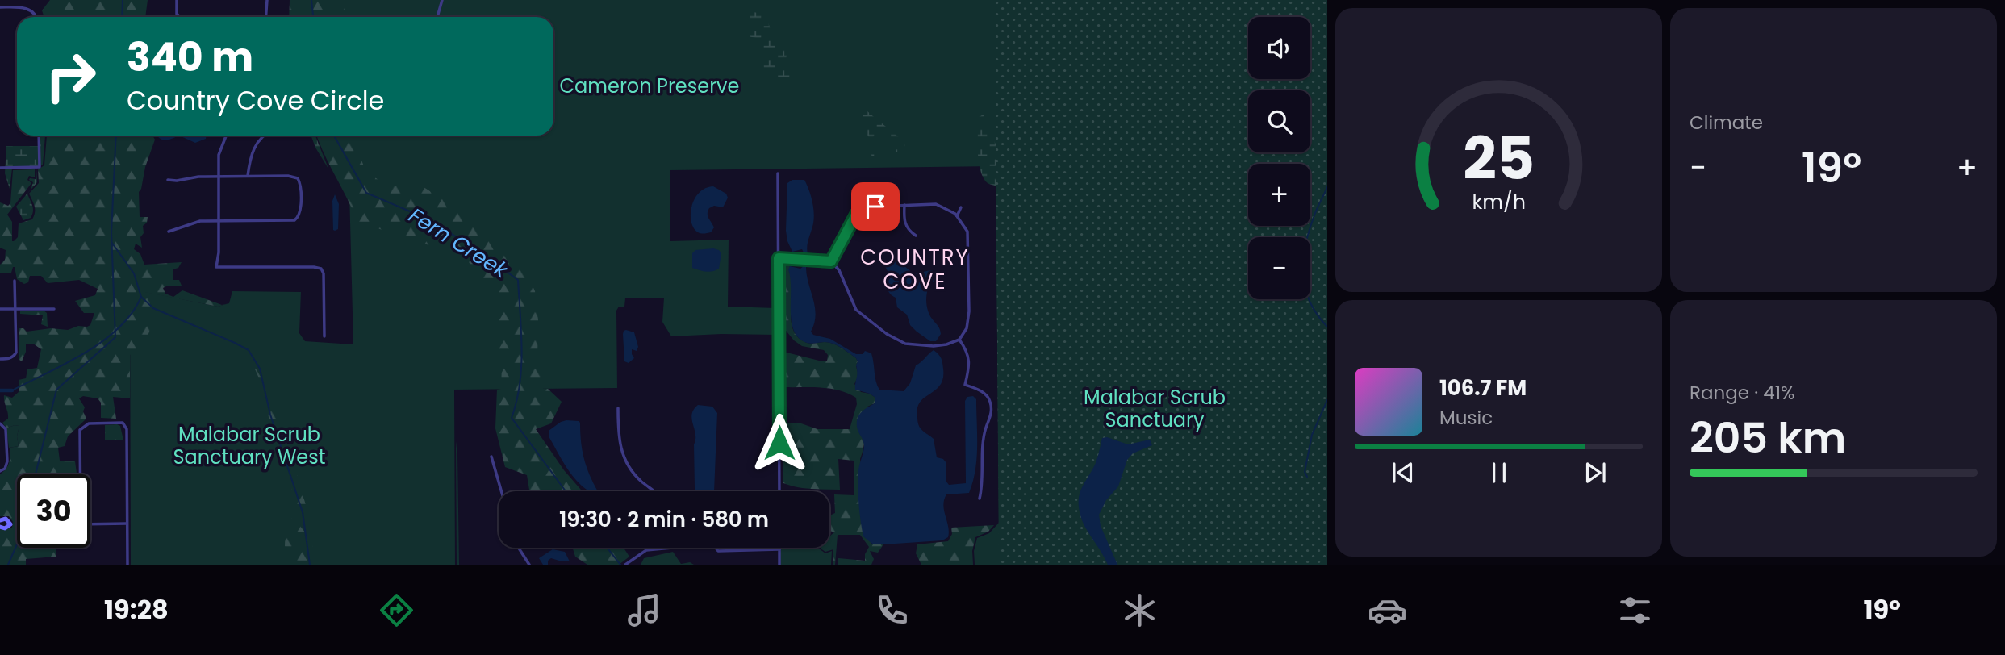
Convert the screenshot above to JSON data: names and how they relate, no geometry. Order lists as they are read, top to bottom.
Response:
{
  "districts": ["COUNTRY COVE"],
  "water": ["Fern Creek"],
  "parks": ["Cameron Preserve", "Malabar Scrub Sanctuary", "Malabar Scrub Sanctuary West"],
  "page": {
    "tile": [
      "Climate",
      ["Range · 41%", "205 km"]
    ],
    "map_buttons": ["+", "−"],
    "turn": ["340 m", "Country Cove Circle"],
    "heat": ["−", "19°", "+"],
    "song": ["106.7 FM", "Music"],
    "limit": "30",
    "trip": "19:30 · 2 min · 580 m",
    "tabs": ["19:28", "19°"],
    "gauge": ["25", "km/h"]
  }
}
